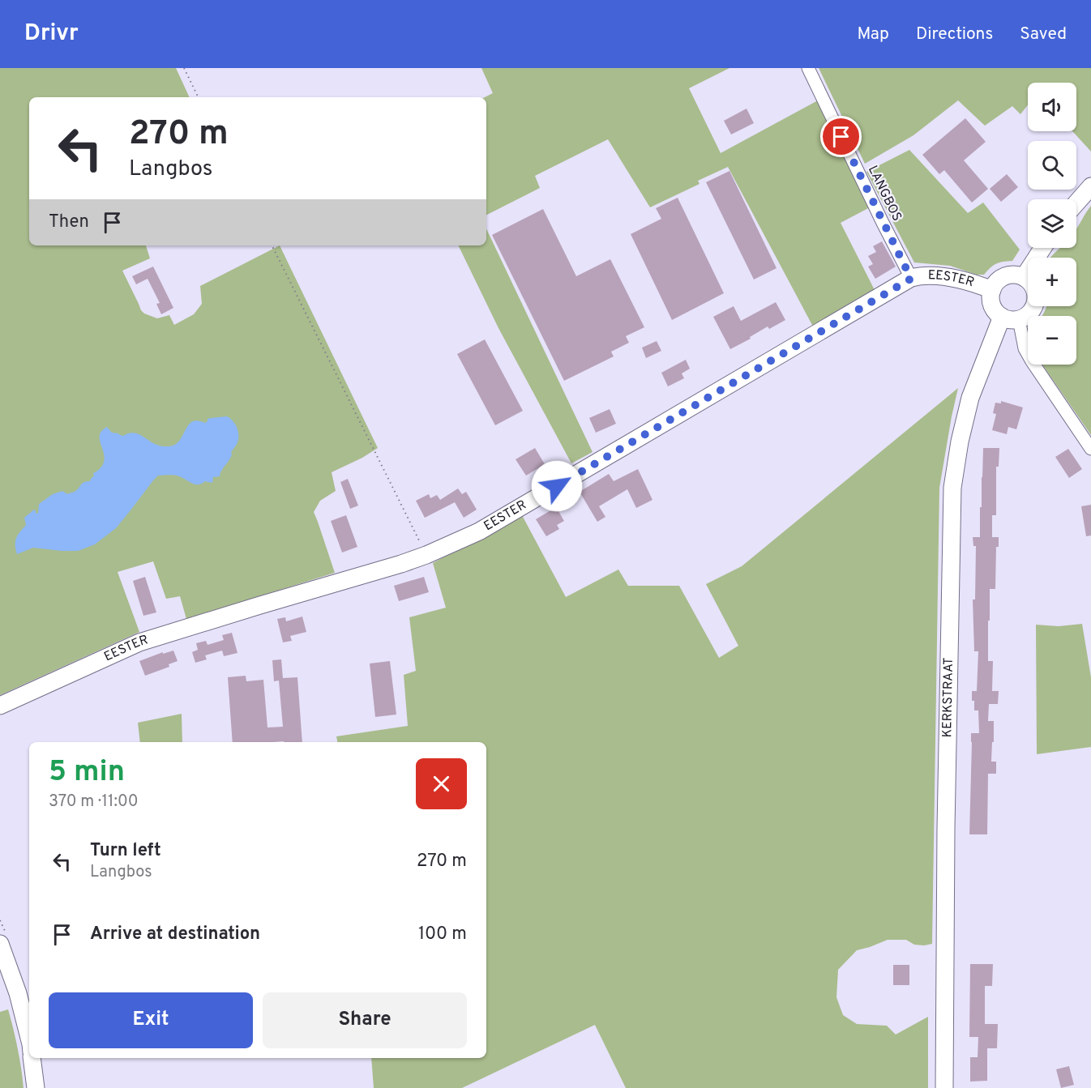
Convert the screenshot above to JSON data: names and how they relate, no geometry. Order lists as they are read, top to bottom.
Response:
{
  "streets": {
    "main road": ["EESTER", "KERKSTRAAT"],
    "street": ["LANGBOS"]
  },
  "crossings": [
    ["LANGBOS", "EESTER"],
    ["EESTER", "KERKSTRAAT"]
  ],
  "page": {
    "header": "Drivr",
    "nav": ["Map", "Directions", "Saved"],
    "map_buttons": ["+", "−"],
    "turn": ["270 m", "Langbos"],
    "then": "Then",
    "heading": ["5 min", "370 m · 11:00"],
    "list": [
      {
        "name": "Turn left",
        "note": "Langbos",
        "value": "270 m"
      },
      {
        "name": "Arrive at destination",
        "value": "100 m"
      }
    ],
    "buttons": ["Exit", "Share"]
  }
}
